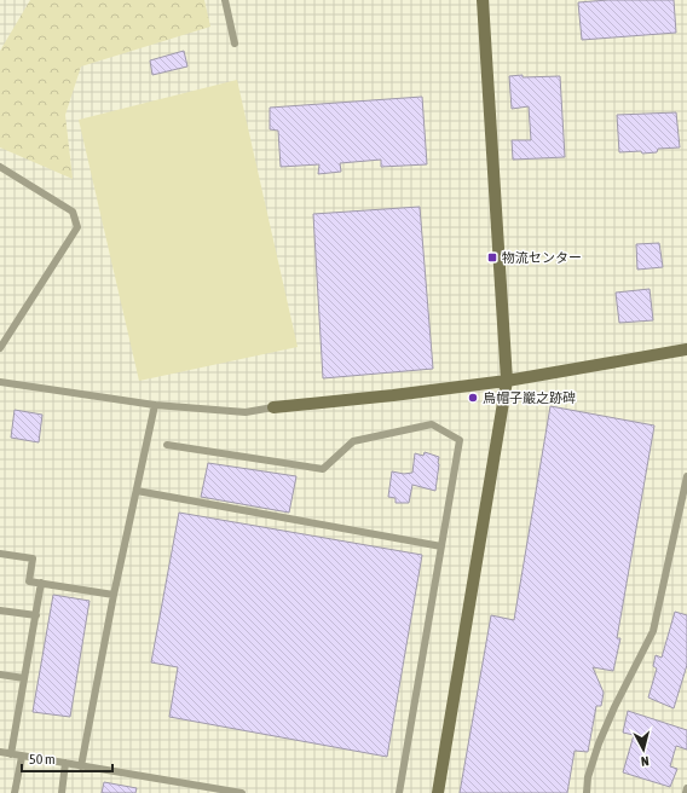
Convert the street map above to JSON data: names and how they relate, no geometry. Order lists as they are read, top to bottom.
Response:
{
  "places": {
    "transit": ["物流センター"],
    "other": ["烏帽子巖之跡碑"]
  },
  "scale_bar": "50 m",
  "north": "bottom"
}
